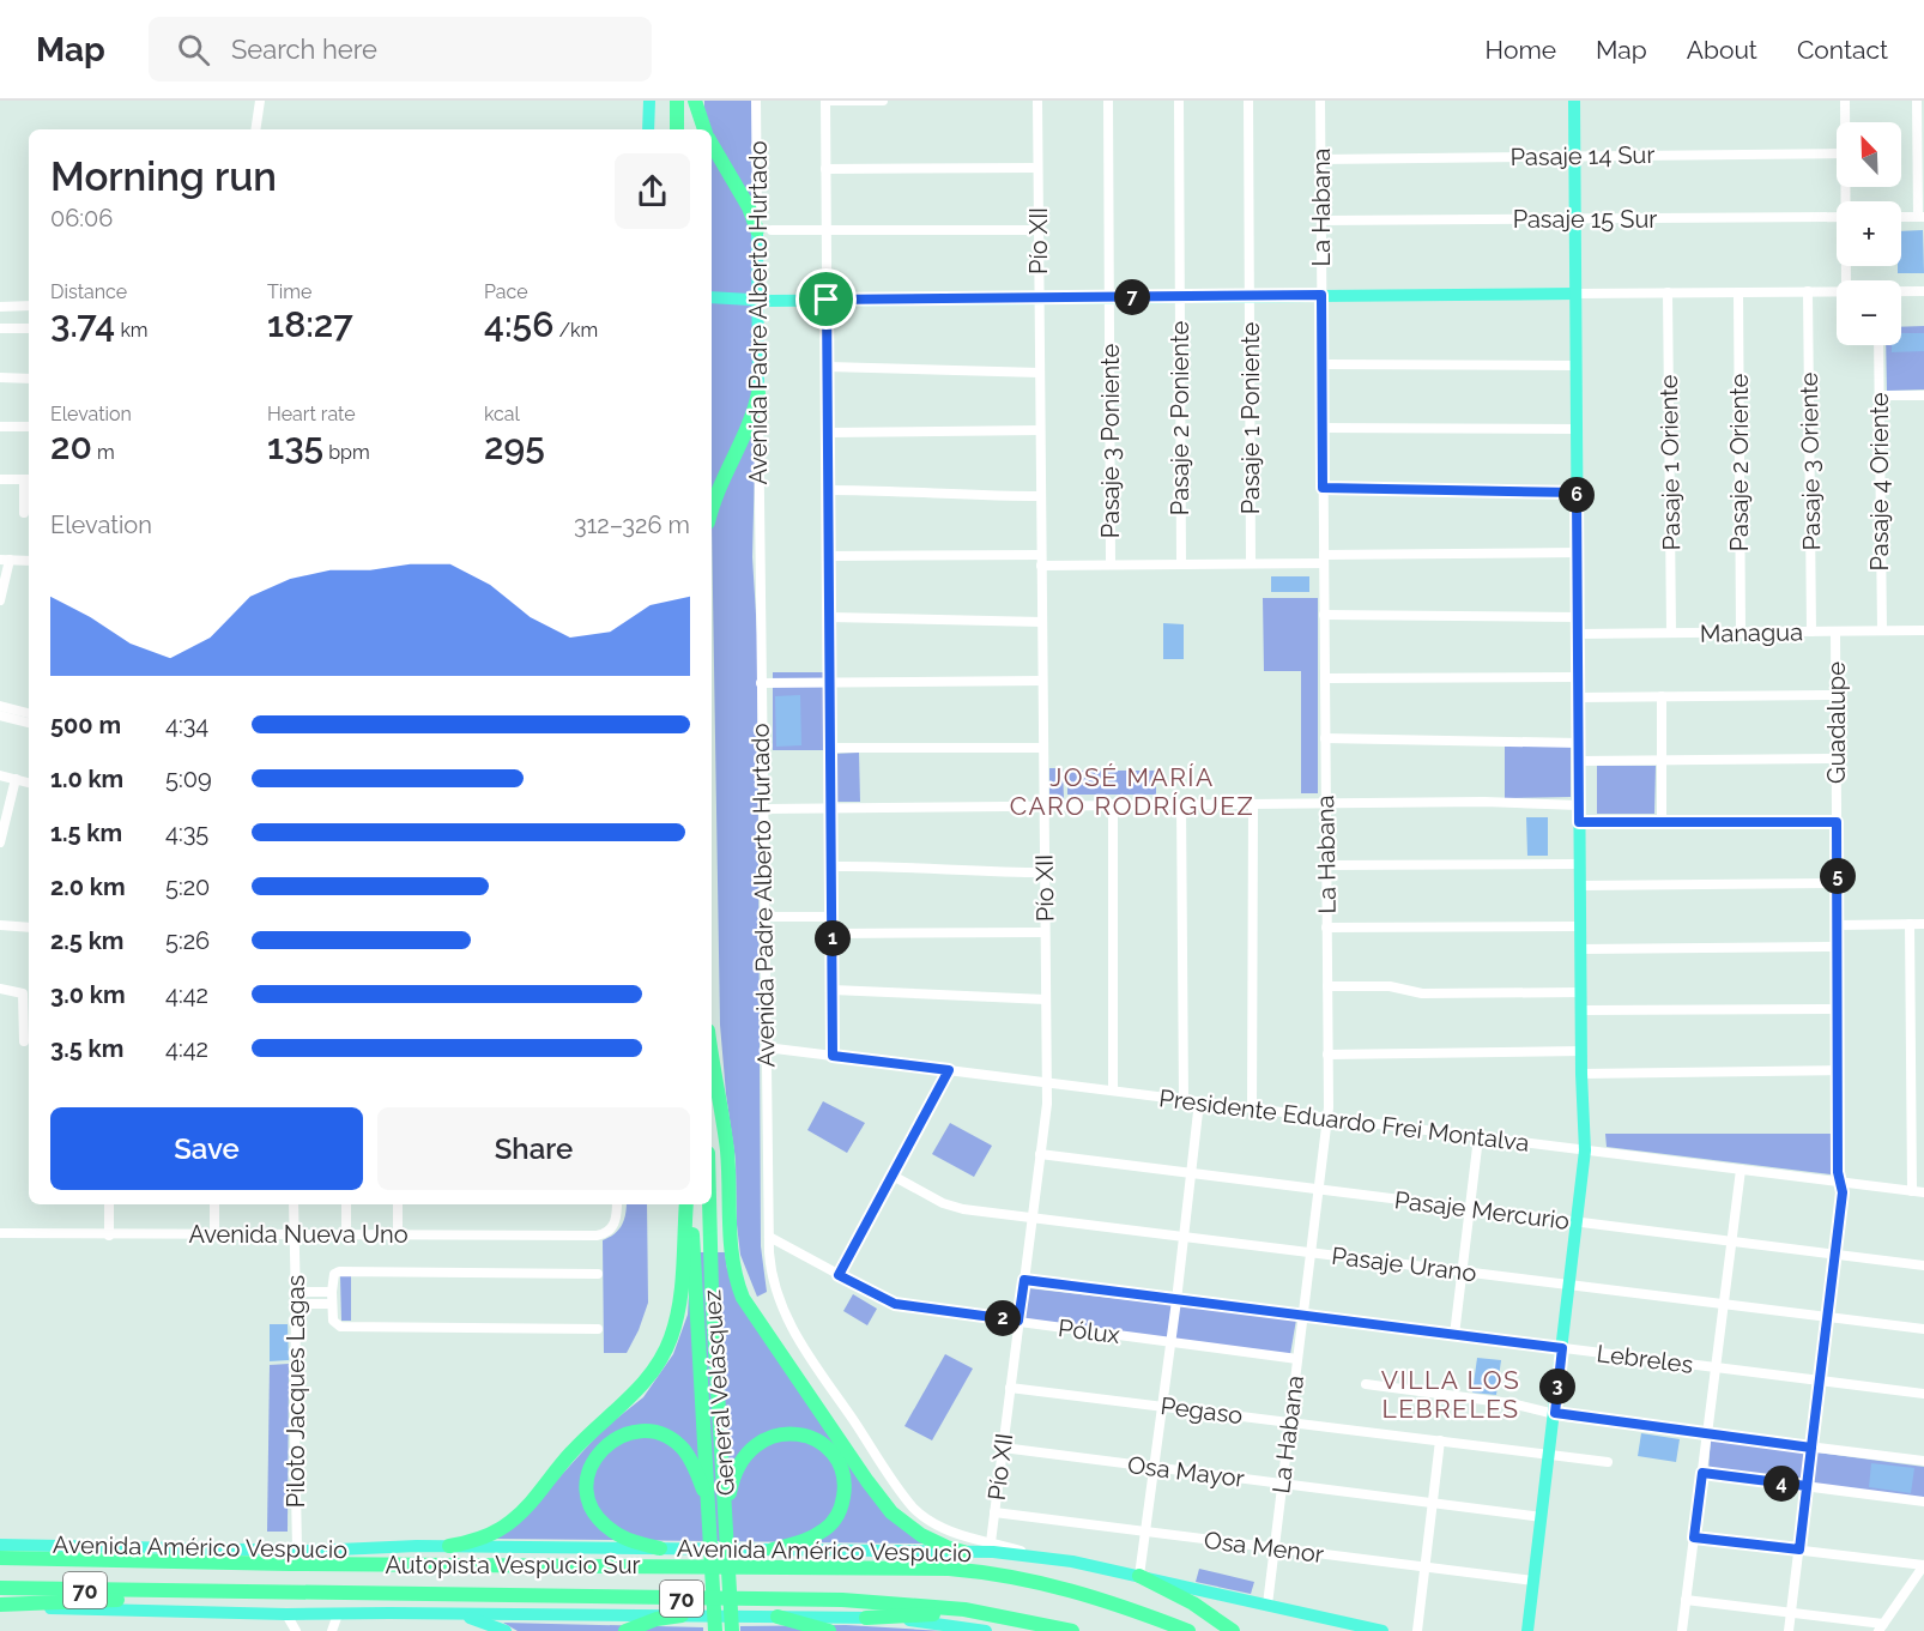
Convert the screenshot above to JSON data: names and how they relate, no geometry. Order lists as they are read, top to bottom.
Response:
{
  "streets": {
    "highway": ["General Velásquez", "Autopista Vespucio Sur", "70"],
    "main road": ["Avenida Padre Alberto Hurtado", "Avenida Américo Vespucio"],
    "street": [
      "Pasaje 14 Sur",
      "La Habana",
      "Pasaje 15 Sur",
      "Pío XII",
      "Pasaje 2 Poniente",
      "Pasaje 1 Poniente",
      "Pasaje 3 Poniente",
      "Pasaje 3 Oriente",
      "Pasaje 1 Oriente",
      "Pasaje 2 Oriente",
      "Pasaje 4 Oriente",
      "Managua",
      "Guadalupe",
      "Presidente Eduardo Frei Montalva",
      "Pasaje Mercurio",
      "Avenida Nueva Uno",
      "Pasaje Urano",
      "Pólux",
      "Lebreles",
      "Piloto Jacques Lagas",
      "Pegaso",
      "Osa Mayor",
      "Osa Menor"
    ]
  },
  "crossings": [
    ["Pasaje 14 Sur", "La Habana"],
    ["La Habana", "Pasaje 15 Sur"],
    ["La Habana", "Presidente Eduardo Frei Montalva"],
    ["La Habana", "Pasaje Mercurio"],
    ["La Habana", "Pasaje Urano"],
    ["La Habana", "Pólux"],
    ["La Habana", "Lebreles"],
    ["La Habana", "Pegaso"],
    ["La Habana", "Osa Mayor"],
    ["La Habana", "Avenida Américo Vespucio"],
    ["La Habana", "Osa Menor"],
    ["Pío XII", "Avenida Padre Alberto Hurtado"],
    ["Pío XII", "Presidente Eduardo Frei Montalva"],
    ["Pío XII", "Pasaje Mercurio"],
    ["Pío XII", "Pasaje Urano"],
    ["Pío XII", "Pólux"],
    ["Pío XII", "Lebreles"],
    ["Pío XII", "Pegaso"],
    ["Pío XII", "Osa Mayor"],
    ["Pío XII", "Osa Menor"],
    ["Avenida Padre Alberto Hurtado", "Presidente Eduardo Frei Montalva"],
    ["Avenida Padre Alberto Hurtado", "Pólux"],
    ["Avenida Padre Alberto Hurtado", "Avenida Américo Vespucio"],
    ["Pasaje 3 Oriente", "Managua"],
    ["Pasaje 1 Oriente", "Managua"],
    ["Pasaje 2 Oriente", "Managua"],
    ["Pasaje 4 Oriente", "Managua"],
    ["Managua", "Guadalupe"],
    ["Guadalupe", "Presidente Eduardo Frei Montalva"],
    ["Guadalupe", "Pasaje Mercurio"],
    ["Guadalupe", "Pasaje Urano"],
    ["Guadalupe", "Lebreles"],
    ["Avenida Nueva Uno", "Piloto Jacques Lagas"],
    ["Piloto Jacques Lagas", "Avenida Américo Vespucio"]
  ],
  "districts": ["JOSÉ MARÍA CARO RODRÍGUEZ", "VILLA LOS LEBRELES"],
  "north": "top left",
  "page": {
    "header": "Map",
    "search": "Search here",
    "nav": [
      "Home",
      "Map",
      "About",
      "Contact"
    ],
    "map_buttons": ["+", "−"],
    "heading": ["Morning run", "06:06"],
    "stats": [
      ["Distance", "3.74 km"],
      ["Time", "18:27"],
      ["Pace", "4:56 /km"],
      ["Elevation", "20 m"],
      ["Heart rate", "135 bpm"],
      ["kcal", "295"]
    ],
    "pins": [
      "7",
      "6",
      "5",
      "1",
      "2",
      "3",
      "4"
    ],
    "chart": ["Elevation", "312–326 m"],
    "list": [
      {
        "name": "500 m",
        "note": "4:34"
      },
      {
        "name": "1.0 km",
        "note": "5:09"
      },
      {
        "name": "1.5 km",
        "note": "4:35"
      },
      {
        "name": "2.0 km",
        "note": "5:20"
      },
      {
        "name": "2.5 km",
        "note": "5:26"
      },
      {
        "name": "3.0 km",
        "note": "4:42"
      },
      {
        "name": "3.5 km",
        "note": "4:42"
      }
    ],
    "buttons": ["Save", "Share"]
  }
}
